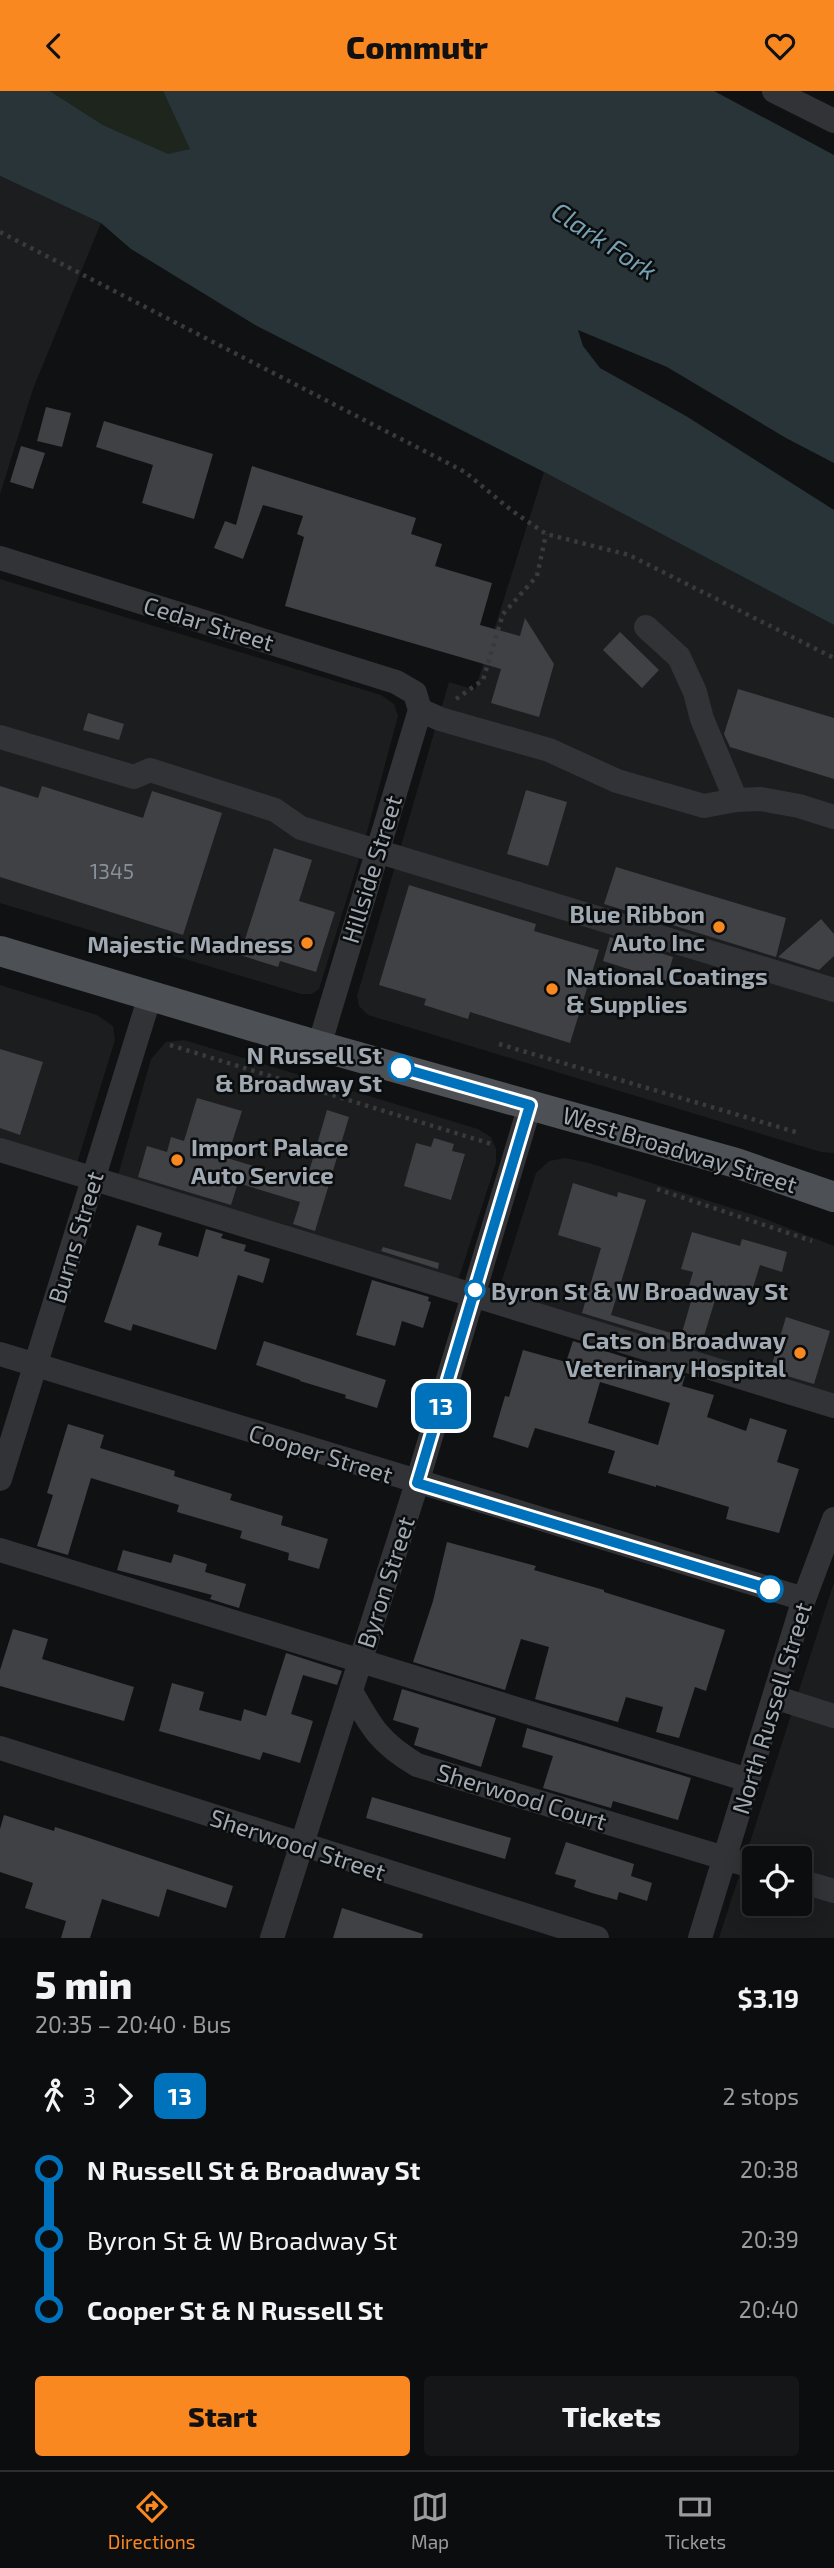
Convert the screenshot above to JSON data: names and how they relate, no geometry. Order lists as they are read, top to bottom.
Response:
{
  "streets": {
    "main road": ["West Broadway Street"],
    "street": [
      "Cedar Street",
      "Hillside Street",
      "Burns Street",
      "Cooper Street",
      "Byron Street",
      "North Russell Street",
      "Sherwood Court",
      "Sherwood Street"
    ]
  },
  "crossings": [
    ["Cedar Street", "Hillside Street"],
    ["Hillside Street", "West Broadway Street"],
    ["West Broadway Street", "Burns Street"],
    ["West Broadway Street", "Byron Street"],
    ["Burns Street", "Cooper Street"],
    ["Cooper Street", "Byron Street"],
    ["Cooper Street", "North Russell Street"],
    ["Byron Street", "Sherwood Court"],
    ["Byron Street", "Sherwood Street"],
    ["North Russell Street", "Sherwood Court"]
  ],
  "water": ["Clark Fork"],
  "places": [
    "Blue Ribbon Auto Inc",
    "Majestic Madness",
    "National Coatings & Supplies",
    "N Russell St & Broadway St",
    "Import Palace Auto Service",
    "Byron St & W Broadway St",
    "Cats on Broadway Veterinary Hospital"
  ],
  "lines": ["bus line 13"],
  "house_numbers": ["1345"],
  "page": {
    "header": "Commutr",
    "on_map": "13",
    "heading": ["5 min", "20:35 – 20:40 · Bus", "$3.19"],
    "legs": ["3", "13", "2 stops"],
    "list": [
      {
        "name": "N Russell St & Broadway St",
        "value": "20:38"
      },
      {
        "name": "Byron St & W Broadway St",
        "value": "20:39"
      },
      {
        "name": "Cooper St & N Russell St",
        "value": "20:40"
      }
    ],
    "buttons": ["Start", "Tickets"],
    "tabs": ["Directions", "Map", "Tickets"]
  }
}
